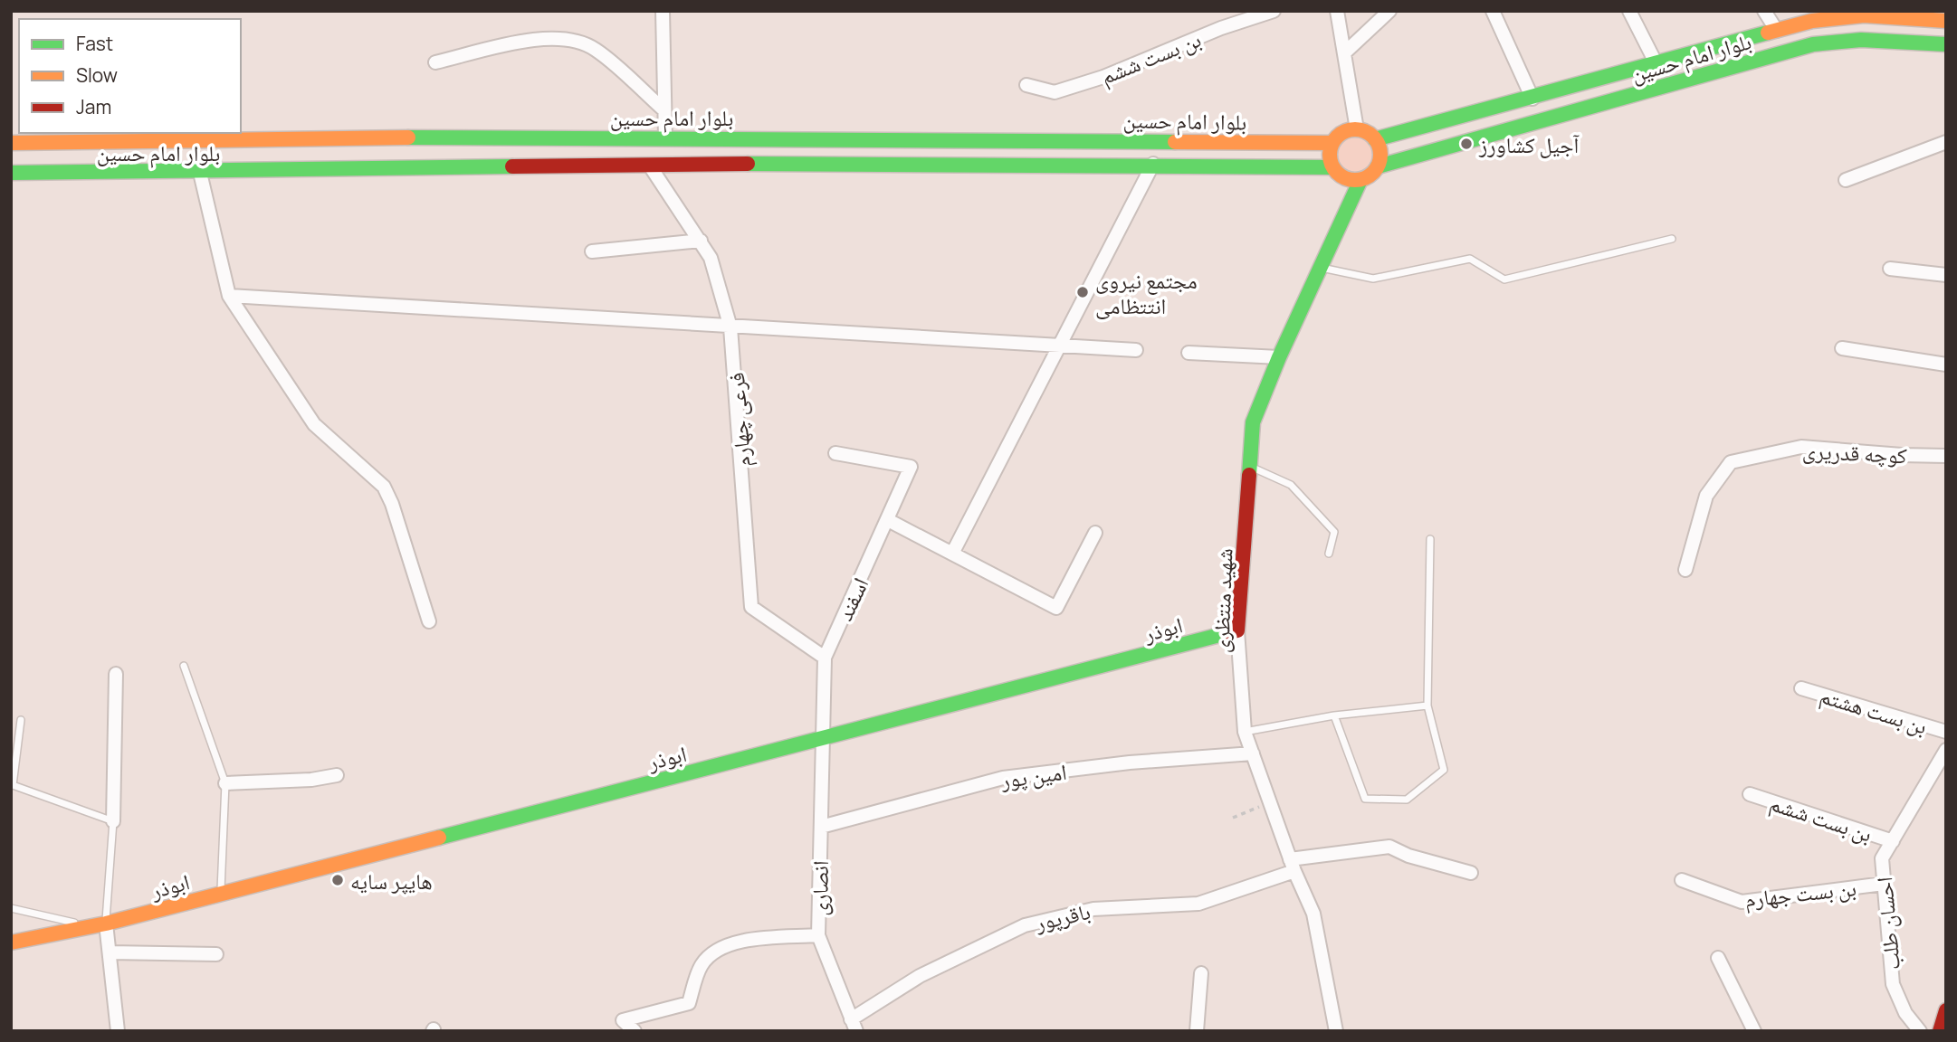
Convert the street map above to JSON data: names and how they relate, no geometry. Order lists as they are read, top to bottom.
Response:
{
  "streets": {
    "street": [
      "بن بست ششم",
      "بلوار امام حسین",
      "فرعی چهارم",
      "کوچه قدریری",
      "اسفند",
      "شهید منتظری",
      "ابوذر",
      "بن بست هشتم",
      "امین پور",
      "انصاری",
      "بن بست جهارم",
      "باقرپور",
      "احسان طلب"
    ]
  },
  "crossings": [
    ["بن بست ششم", "احسان طلب"],
    ["بلوار امام حسین", "فرعی چهارم"],
    ["بلوار امام حسین", "شهید منتظری"],
    ["فرعی چهارم", "اسفند"],
    ["اسفند", "ابوذر"],
    ["اسفند", "انصاری"],
    ["شهید منتظری", "ابوذر"],
    ["شهید منتظری", "امین پور"],
    ["شهید منتظری", "باقرپور"],
    ["ابوذر", "انصاری"],
    ["امین پور", "انصاری"],
    ["انصاری", "باقرپور"],
    ["بن بست جهارم", "احسان طلب"]
  ],
  "places": ["آجیل کشاورز", "مجتمع نیروی انتتظامی", "هایپر‌ سایه"],
  "legend": ["Fast", "Slow", "Jam"]
}
